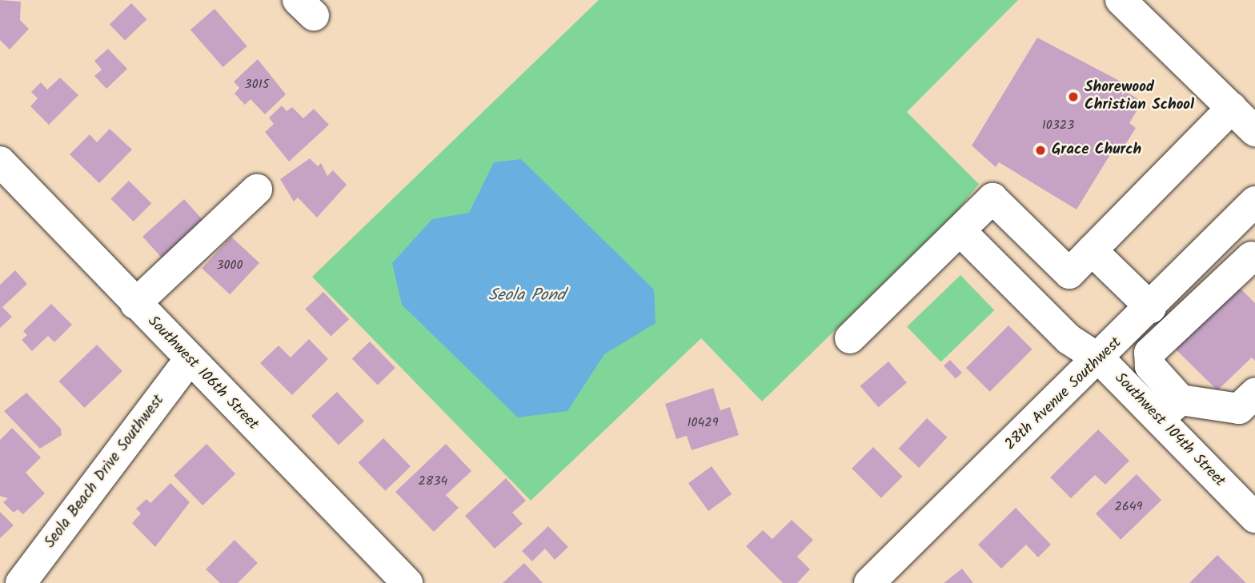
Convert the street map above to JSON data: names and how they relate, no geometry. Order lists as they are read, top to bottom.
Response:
{
  "streets": {
    "street": [
      "Southwest 106th Street",
      "28th Avenue Southwest",
      "Southwest 104th Street",
      "Seola Beach Drive Southwest"
    ]
  },
  "crossings": [
    ["Southwest 106th Street", "Seola Beach Drive Southwest"],
    ["28th Avenue Southwest", "Southwest 104th Street"]
  ],
  "water": ["Seola Pond"],
  "places": ["Shorewood Christian School", "Grace Church"],
  "house_numbers": [
    "3015",
    "10323",
    "3000",
    "10429",
    "2834",
    "2649"
  ]
}
